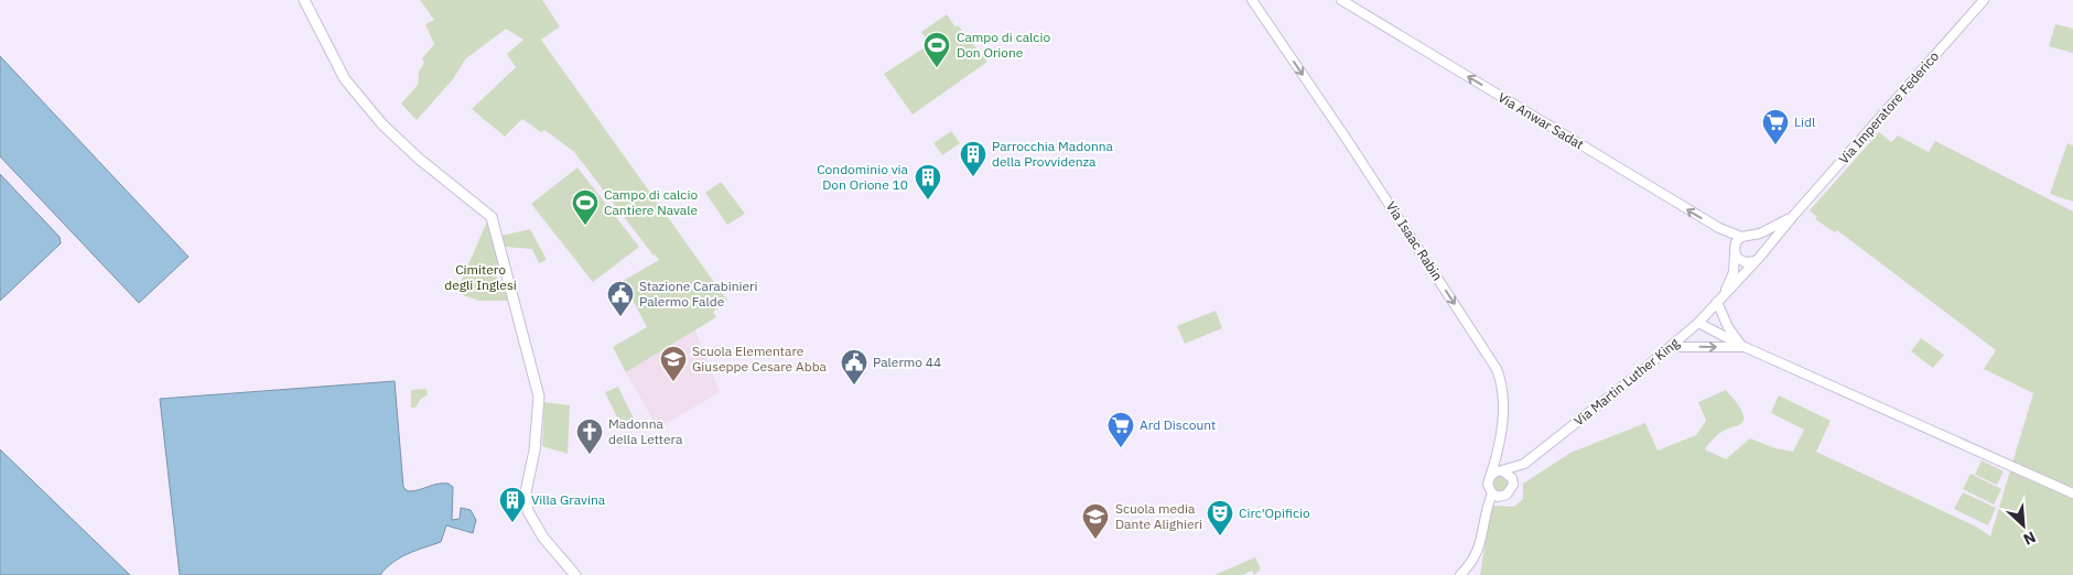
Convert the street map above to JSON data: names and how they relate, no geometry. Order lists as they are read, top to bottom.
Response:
{
  "streets": {
    "street": [
      "Via Imperatore Federico",
      "Via Anwar Sadat",
      "Via Isaac Rabin",
      "Via Martin Luther King"
    ]
  },
  "crossings": [
    ["Via Imperatore Federico", "Via Anwar Sadat"],
    ["Via Imperatore Federico", "Via Martin Luther King"],
    ["Via Anwar Sadat", "Via Martin Luther King"],
    ["Via Isaac Rabin", "Via Martin Luther King"]
  ],
  "one_way": ["Via Anwar Sadat", "Via Isaac Rabin"],
  "parks": ["Cimitero degli Inglesi"],
  "places": {
    "sports": ["Campo di calcio Don Orione", "Campo di calcio Cantiere Navale"],
    "supermarket": ["Lidl", "Ard Discount"],
    "building": ["Parrocchia Madonna della Provvidenza", "Condominio via Don Orione 10", "Villa Gravina"],
    "public building": ["Stazione Carabinieri Palermo Falde", "Palermo 44"],
    "school or university": ["Scuola Elementare Giuseppe Cesare Abba", "Scuola media Dante Alighieri"],
    "church": ["Madonna della Lettera"],
    "theatre": ["Circ'Opificio"]
  },
  "north": "bottom right"
}
